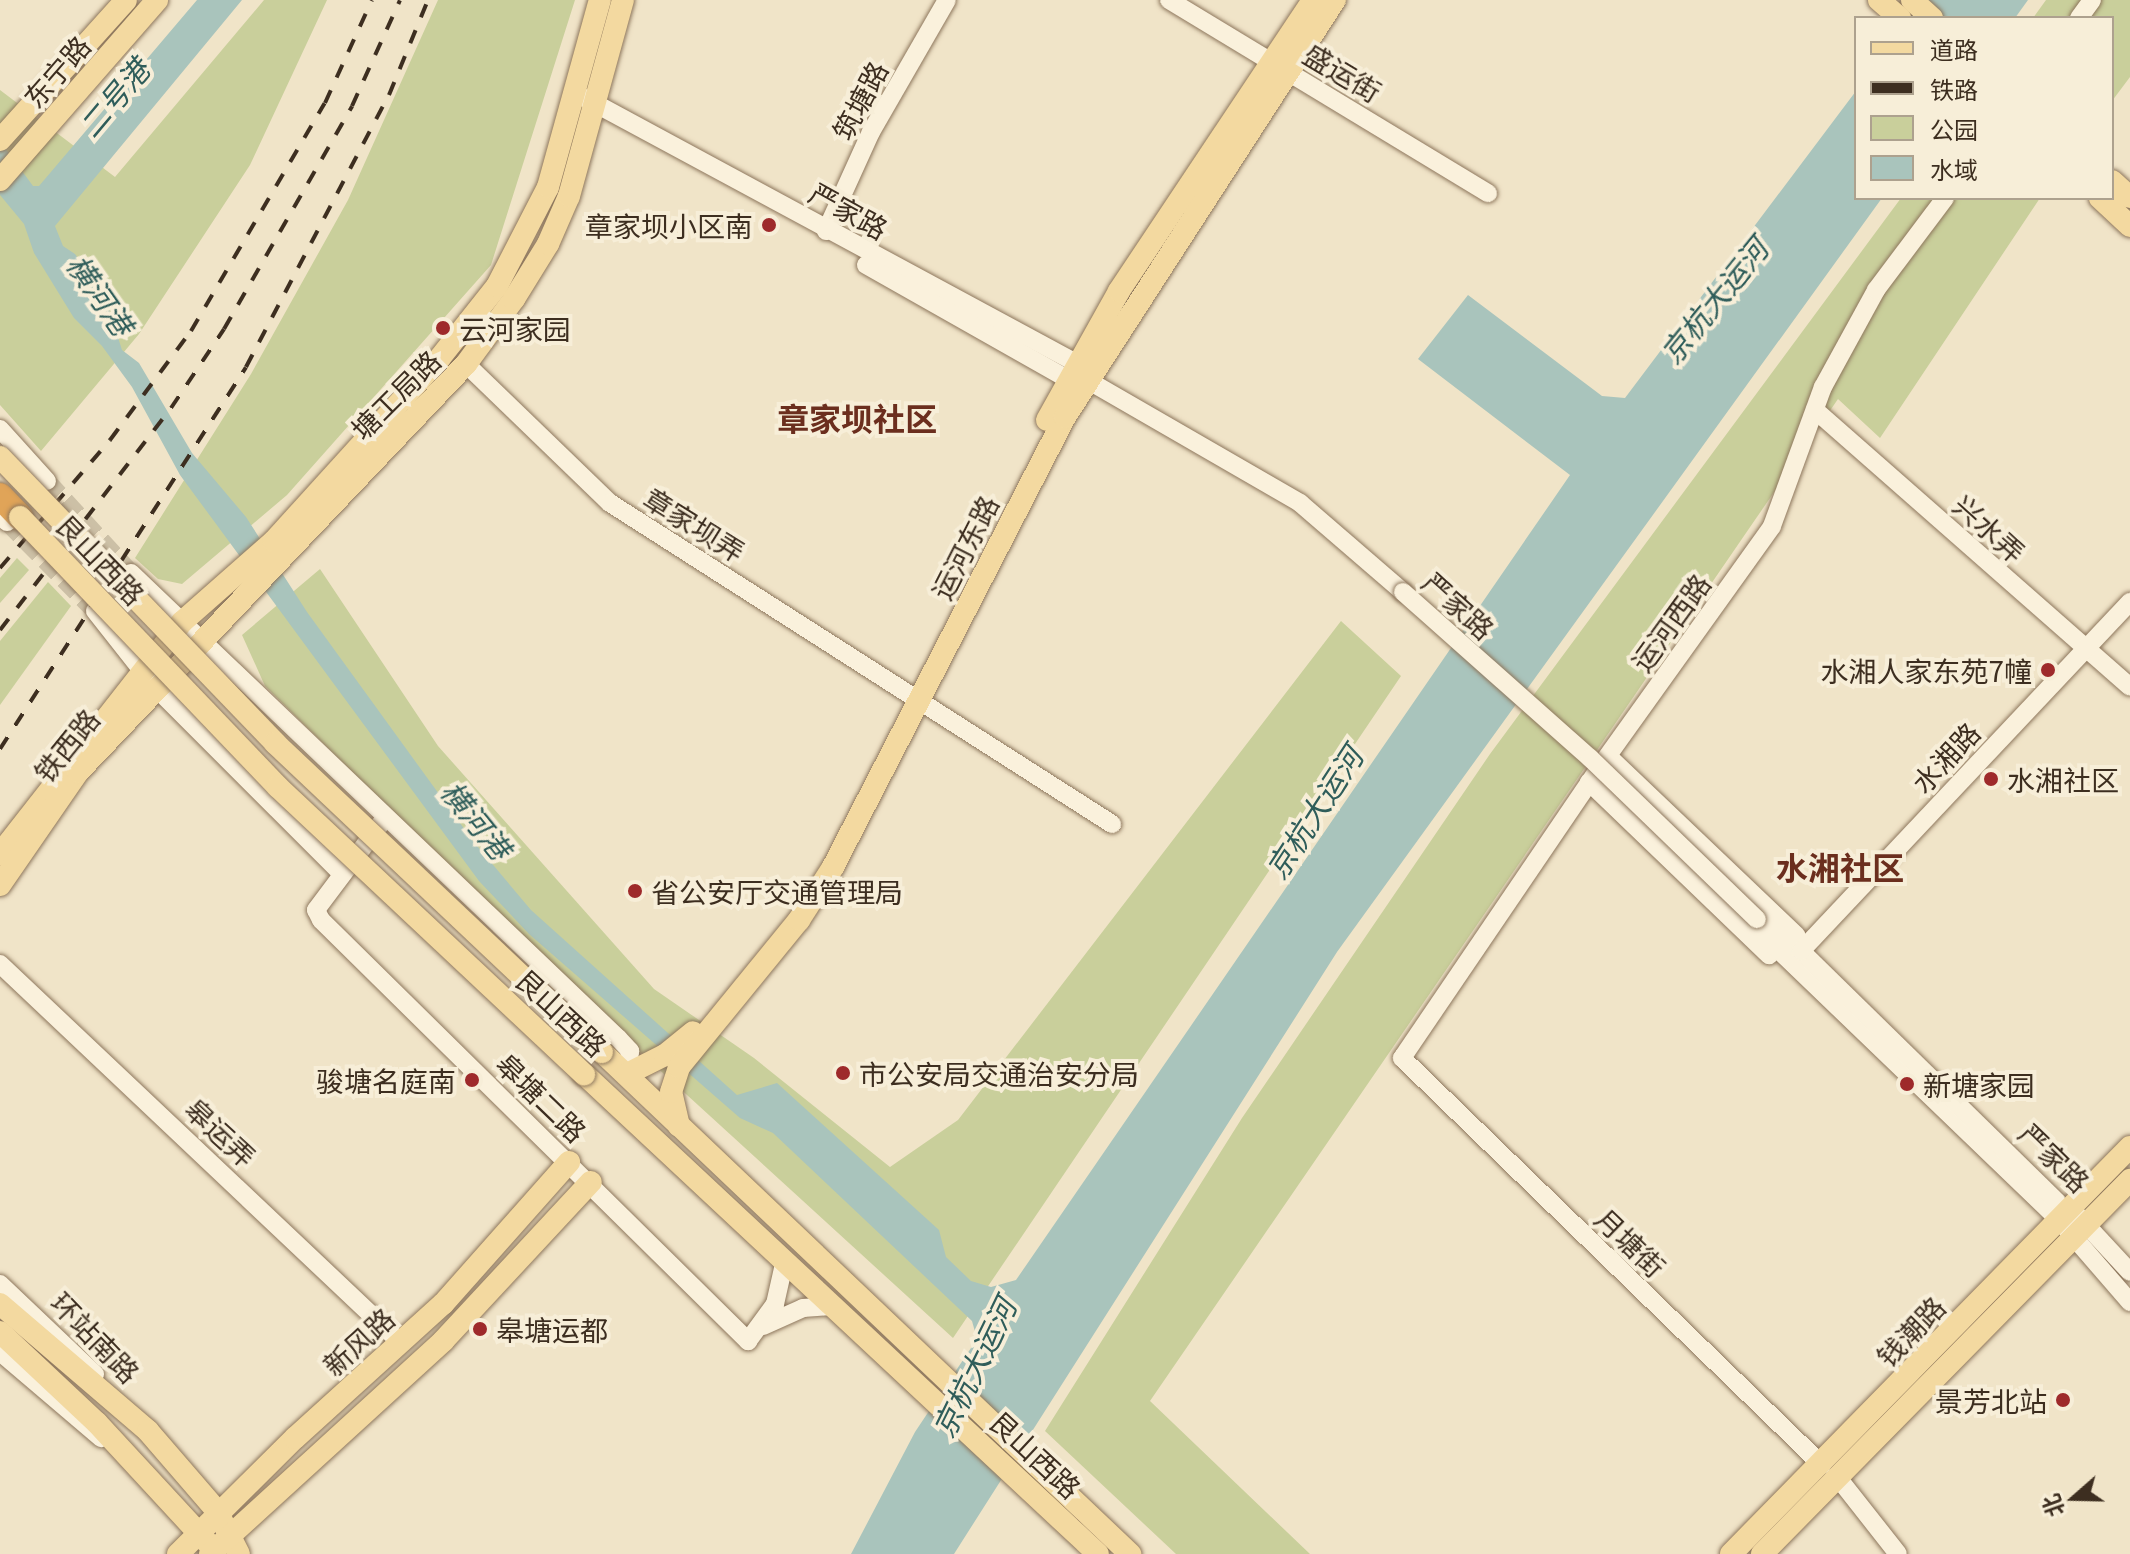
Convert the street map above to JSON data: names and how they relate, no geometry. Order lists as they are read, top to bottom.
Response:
{
  "streets": {
    "main road": [
      "东宁路",
      "塘工局路",
      "运河东路",
      "艮山西路",
      "铁西路",
      "钱潮路",
      "环站南路",
      "新风路"
    ],
    "street": [
      "盛运街",
      "筑塘路",
      "严家路",
      "章家坝弄",
      "兴水弄",
      "运河西路",
      "水湘路",
      "皋塘二路",
      "皋运弄",
      "月塘街"
    ]
  },
  "crossings": [
    ["盛运街", "运河东路"],
    ["筑塘路", "严家路"],
    ["严家路", "塘工局路"],
    ["严家路", "运河东路"],
    ["严家路", "运河西路"],
    ["严家路", "水湘路"],
    ["严家路", "钱潮路"],
    ["塘工局路", "章家坝弄"],
    ["塘工局路", "艮山西路"],
    ["塘工局路", "铁西路"],
    ["章家坝弄", "运河东路"],
    ["兴水弄", "运河西路"],
    ["兴水弄", "水湘路"],
    ["运河东路", "艮山西路"],
    ["艮山西路", "铁西路"],
    ["艮山西路", "皋塘二路"],
    ["运河西路", "月塘街"],
    ["皋塘二路", "新风路"],
    ["皋运弄", "新风路"],
    ["月塘街", "钱潮路"],
    ["环站南路", "新风路"]
  ],
  "districts": ["章家坝社区", "水湘社区"],
  "water": ["二号港", "横河港", "京杭大运河"],
  "places": [
    "章家坝小区南",
    "云河家园",
    "水湘人家东苑7幢",
    "水湘社区",
    "省公安厅交通管理局",
    "市公安局交通治安分局",
    "骏塘名庭南",
    "新塘家园",
    "皋塘运都",
    "景芳北站"
  ],
  "legend": [
    "道路",
    "铁路",
    "公园",
    "水域"
  ],
  "north": "left"
}
